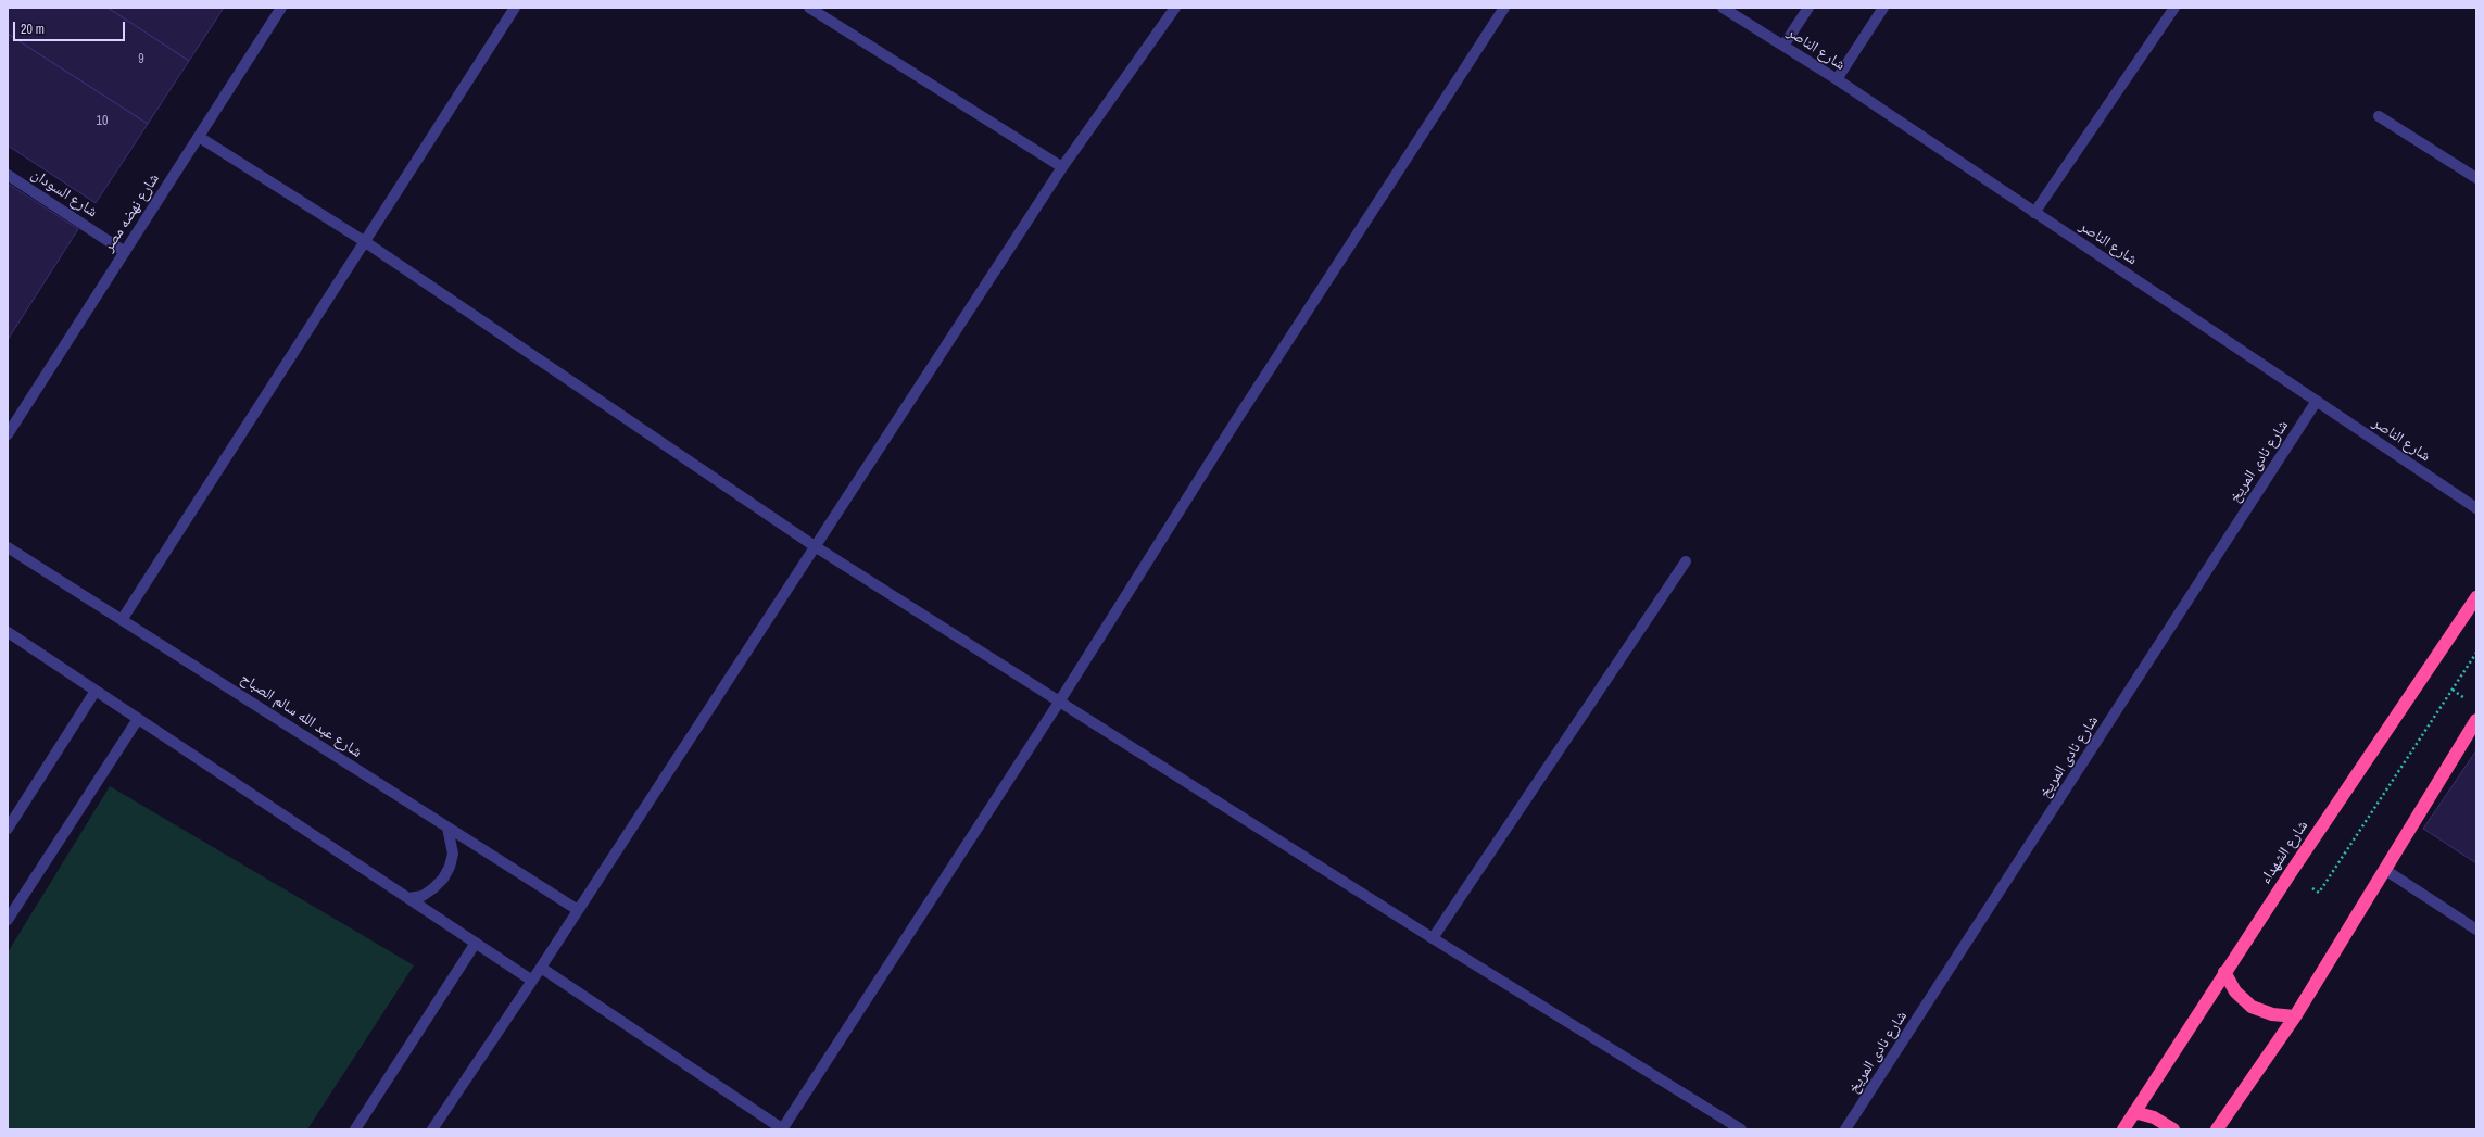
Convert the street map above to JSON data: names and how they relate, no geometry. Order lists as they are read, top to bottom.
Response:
{
  "streets": {
    "highway": ["شارع الشهداء"],
    "street": [
      "شارع الناصر",
      "شارع السودان",
      "شارع نهضه مصر",
      "شارع نادى المريخ",
      "شارع عبد الله سالم الصباح"
    ]
  },
  "crossings": [
    ["شارع الناصر", "شارع نادى المريخ"],
    ["شارع السودان", "شارع نهضه مصر"]
  ],
  "house_numbers": ["9", "10"],
  "scale_bar": "20 m"
}
